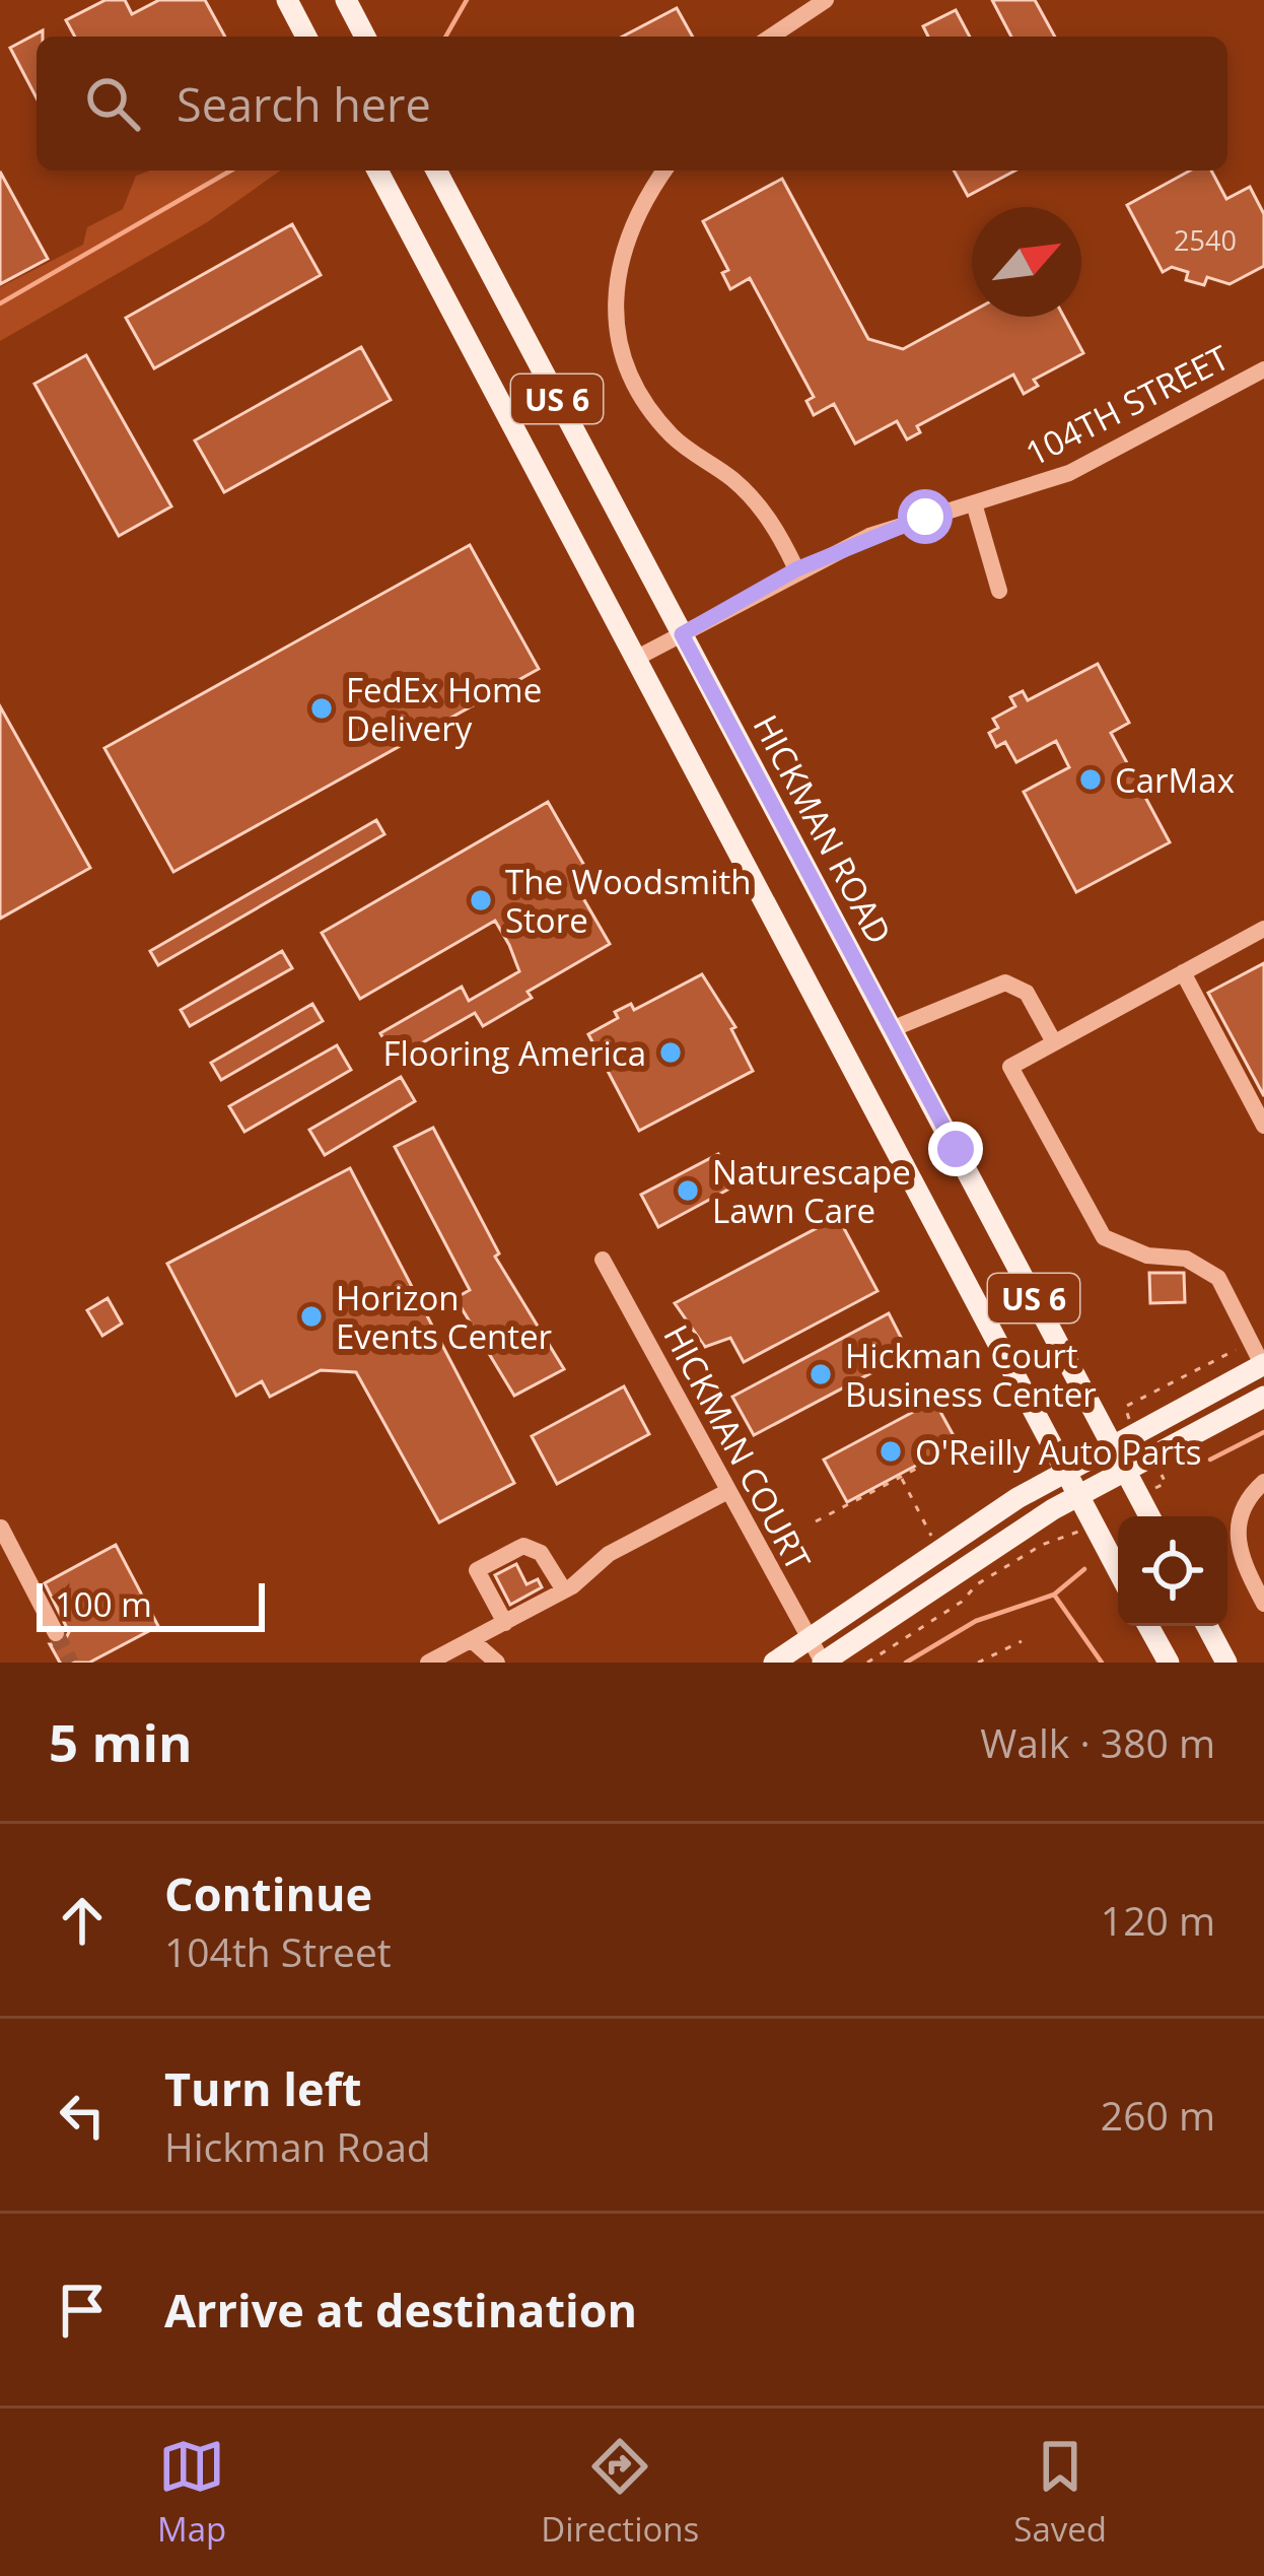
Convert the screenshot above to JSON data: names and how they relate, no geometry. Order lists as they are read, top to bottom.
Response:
{
  "streets": {
    "main road": ["US 6", "HICKMAN ROAD"],
    "street": ["104TH STREET", "HICKMAN COURT"]
  },
  "crossings": [
    ["US 6", "104TH STREET"],
    ["104TH STREET", "HICKMAN ROAD"]
  ],
  "places": [
    "FedEx Home Delivery",
    "CarMax",
    "The Woodsmith Store",
    "Flooring America",
    "Naturescape Lawn Care",
    "Horizon Events Center",
    "Hickman Court Business Center",
    "O'Reilly Auto Parts"
  ],
  "house_numbers": ["2540"],
  "scale_bar": "100 m",
  "north": "top right",
  "page": {
    "search": "Search here",
    "scale": "100 m",
    "heading": ["5 min", "Walk · 380 m"],
    "list": [
      ["Continue", "104th Street", "120 m"],
      ["Turn left", "Hickman Road", "260 m"],
      "Arrive at destination"
    ],
    "nav": ["Map", "Directions", "Saved"]
  }
}
